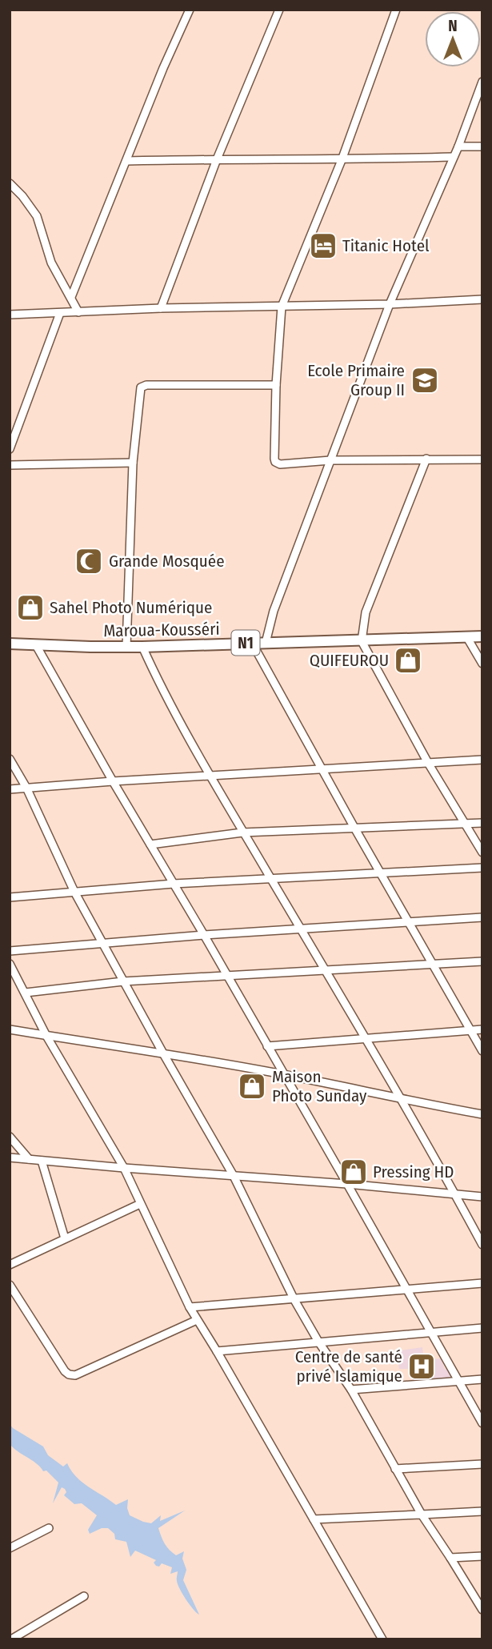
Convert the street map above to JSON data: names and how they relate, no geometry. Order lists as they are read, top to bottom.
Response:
{
  "streets": {
    "highway": ["Maroua-Kousséri", "N1"]
  },
  "places": {
    "hotel": ["Titanic Hotel"],
    "school or university": ["Ecole Primaire Group II"],
    "mosque": ["Grande Mosquée"],
    "shop": [
      "Sahel Photo Numérique",
      "QUIFEUROU",
      "Maison Photo Sunday",
      "Pressing HD"
    ],
    "hospital": ["Centre de santé privé Islamique"]
  },
  "north": "top"
}
